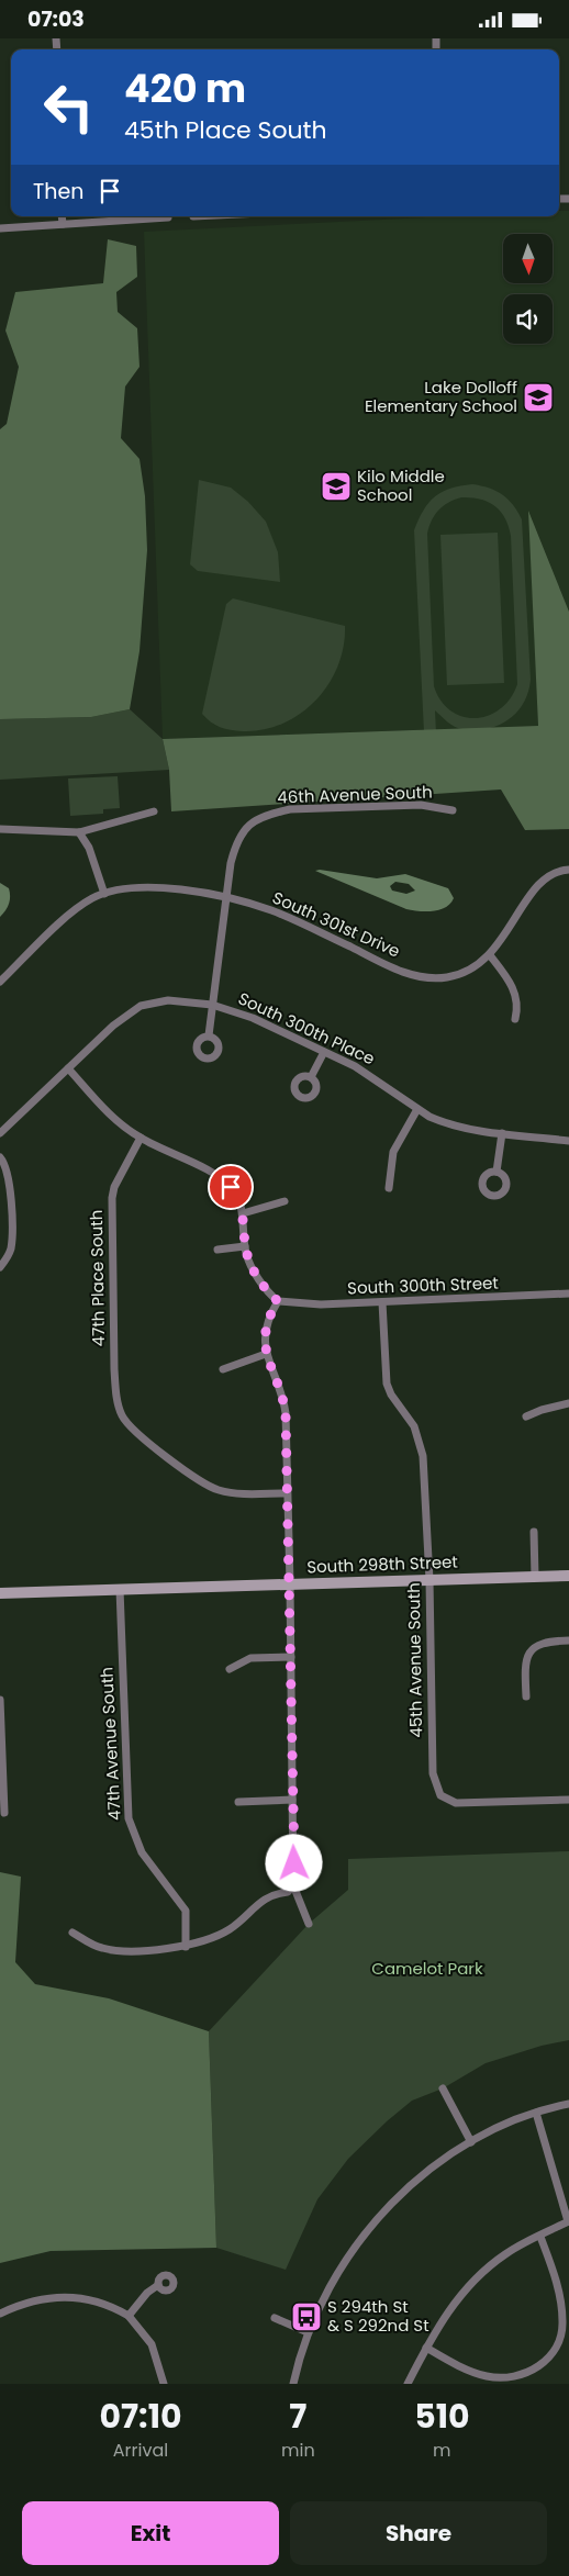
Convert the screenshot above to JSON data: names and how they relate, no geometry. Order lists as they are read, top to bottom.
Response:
{
  "streets": {
    "street": [
      "46th Avenue South",
      "South 301st Drive",
      "South 300th Place",
      "47th Place South",
      "South 300th Street",
      "South 298th Street",
      "45th Avenue South",
      "47th Avenue South"
    ]
  },
  "crossings": [
    ["46th Avenue South", "South 301st Drive"],
    ["46th Avenue South", "South 300th Place"],
    ["South 300th Street", "45th Avenue South"],
    ["South 298th Street", "45th Avenue South"],
    ["South 298th Street", "47th Avenue South"]
  ],
  "parks": ["Camelot Park"],
  "places": {
    "school or university": ["Lake Dolloff Elementary School", "Kilo Middle School"],
    "bus stop": ["S 294th St & S 292nd St"]
  },
  "north": "bottom",
  "page": {
    "status": "07:03",
    "turn": ["420 m", "45th Place South"],
    "then": "Then",
    "eta": [
      "07:10",
      "Arrival",
      "7",
      "min",
      "510",
      "m"
    ],
    "buttons": ["Exit", "Share"]
  }
}
